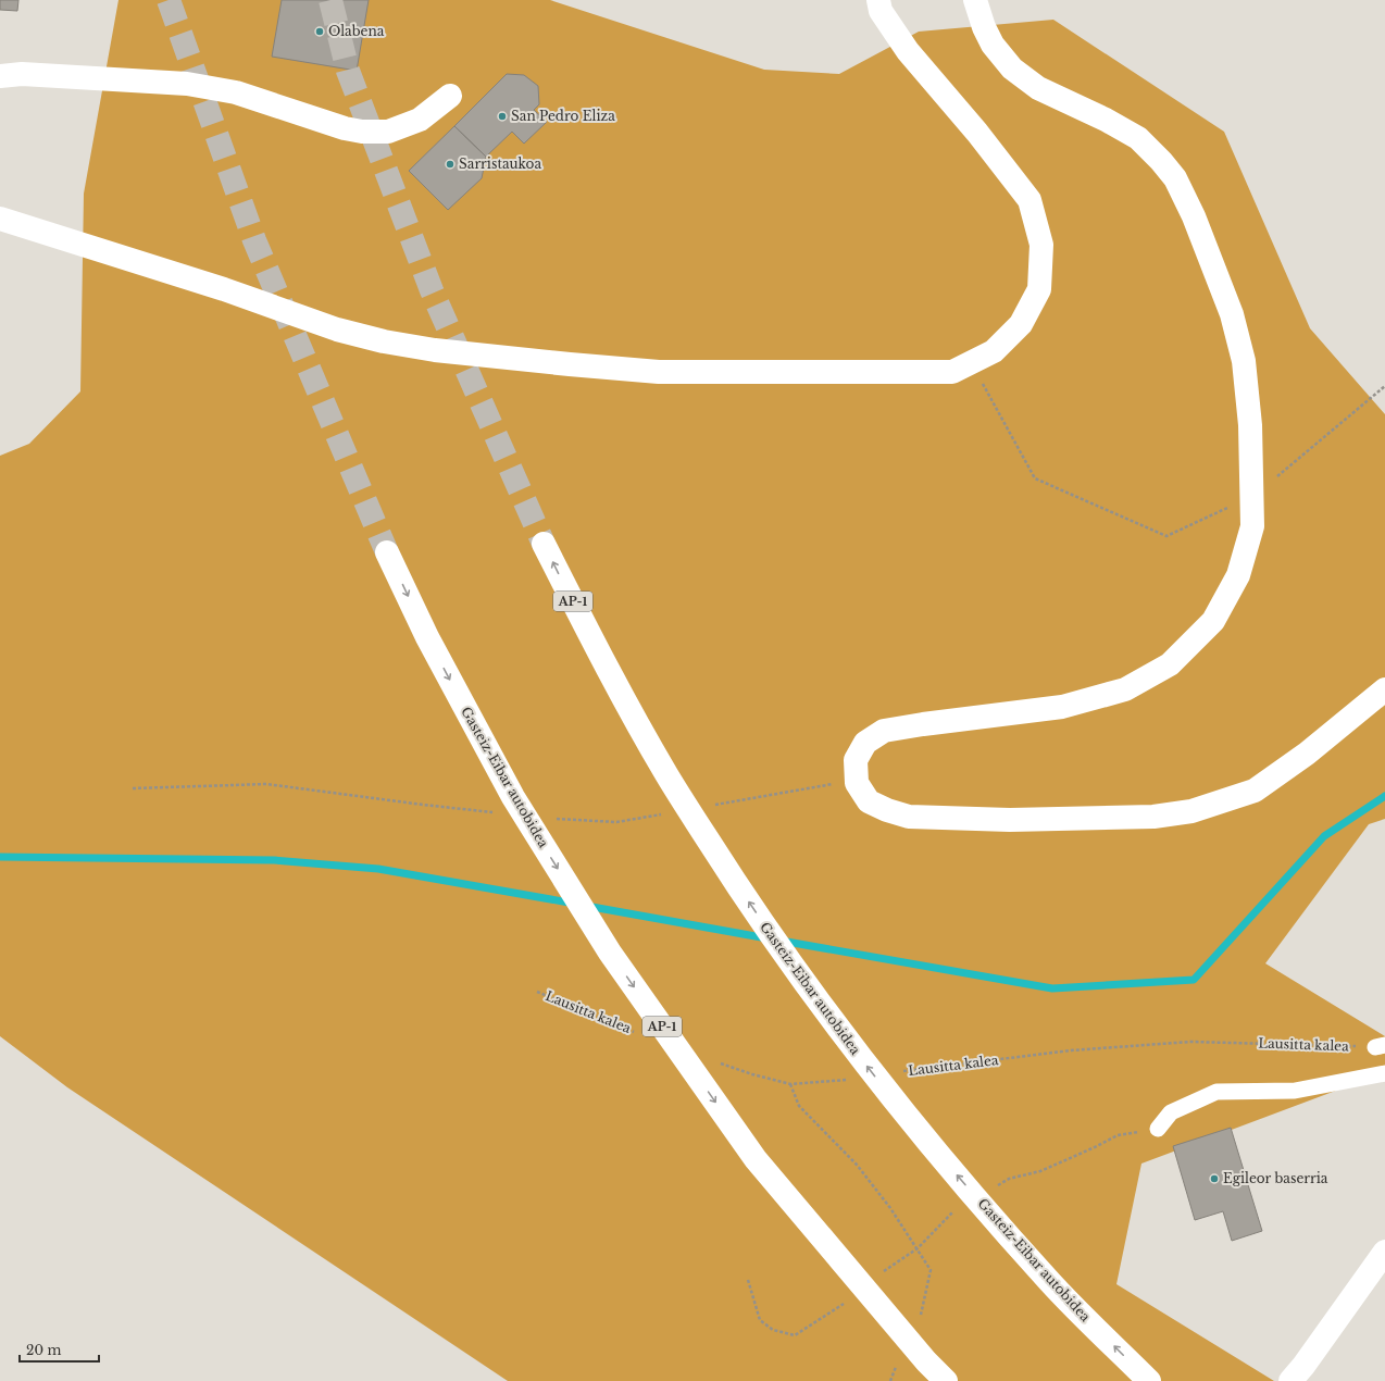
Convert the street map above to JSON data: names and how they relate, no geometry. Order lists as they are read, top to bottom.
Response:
{
  "streets": {
    "main road": ["AP-1", "Gasteiz-Eibar autobidea"],
    "path": ["Lausitta kalea"]
  },
  "places": [
    "Olabena",
    "San Pedro Eliza",
    "Sarristaukoa",
    "Egileor baserria"
  ],
  "scale_bar": "20 m"
}
